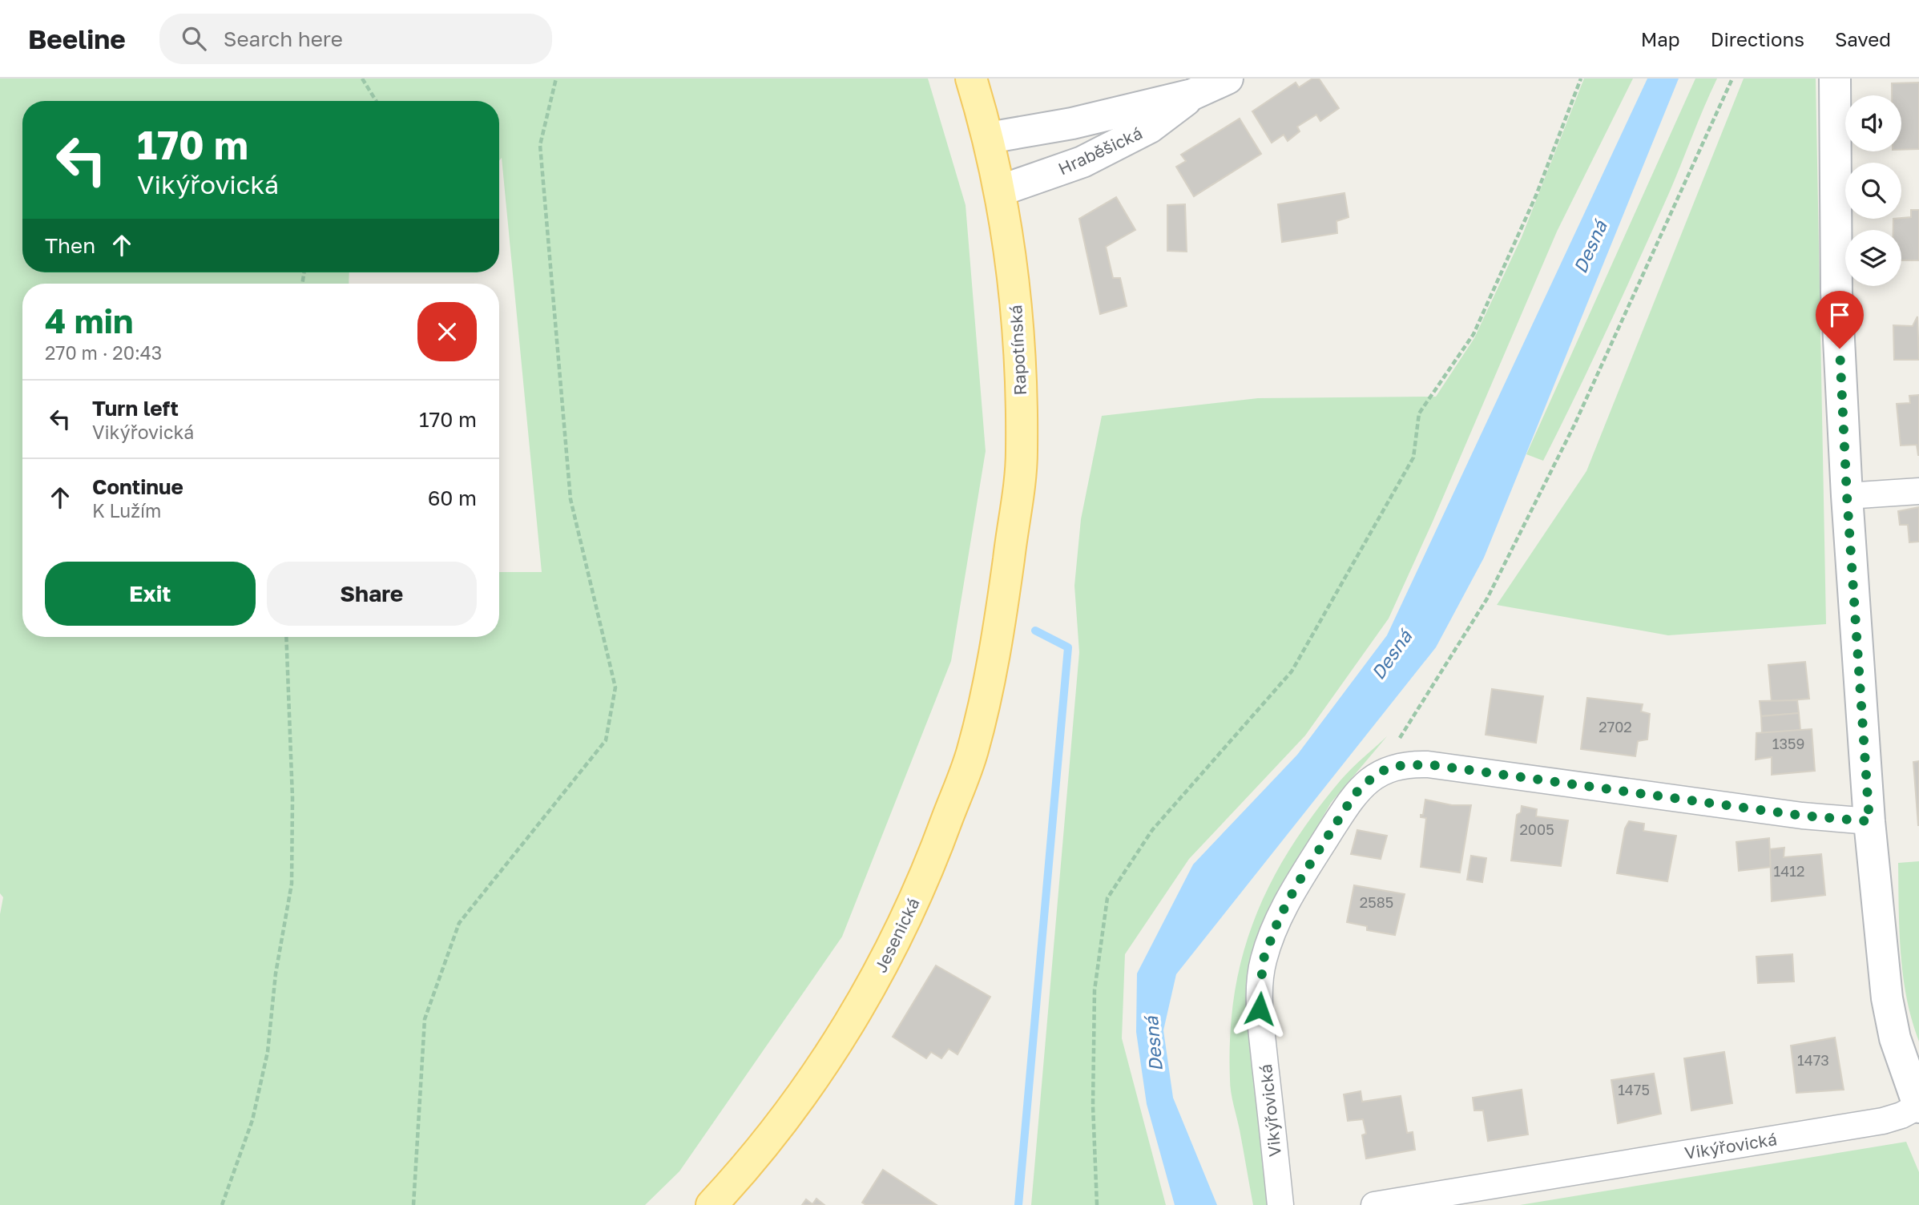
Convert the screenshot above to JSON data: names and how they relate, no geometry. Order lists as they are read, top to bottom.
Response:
{
  "streets": {
    "main road": ["Rapotínská", "Jesenická"],
    "street": ["Hraběšická", "Vikýřovická"]
  },
  "crossings": [
    ["Hraběšická", "Rapotínská"],
    ["Rapotínská", "Jesenická"]
  ],
  "water": ["Desná"],
  "house_numbers": [
    "2702",
    "1359",
    "2005",
    "1412",
    "2585",
    "1473",
    "1475"
  ],
  "page": {
    "header": "Beeline",
    "search": "Search here",
    "nav": ["Map", "Directions", "Saved"],
    "turn": ["170 m", "Vikýřovická"],
    "then": "Then",
    "heading": ["4 min", "270 m · 20:43"],
    "list": [
      {
        "name": "Turn left",
        "note": "Vikýřovická",
        "value": "170 m"
      },
      {
        "name": "Continue",
        "note": "K Lužím",
        "value": "60 m"
      }
    ],
    "buttons": ["Exit", "Share"]
  }
}
